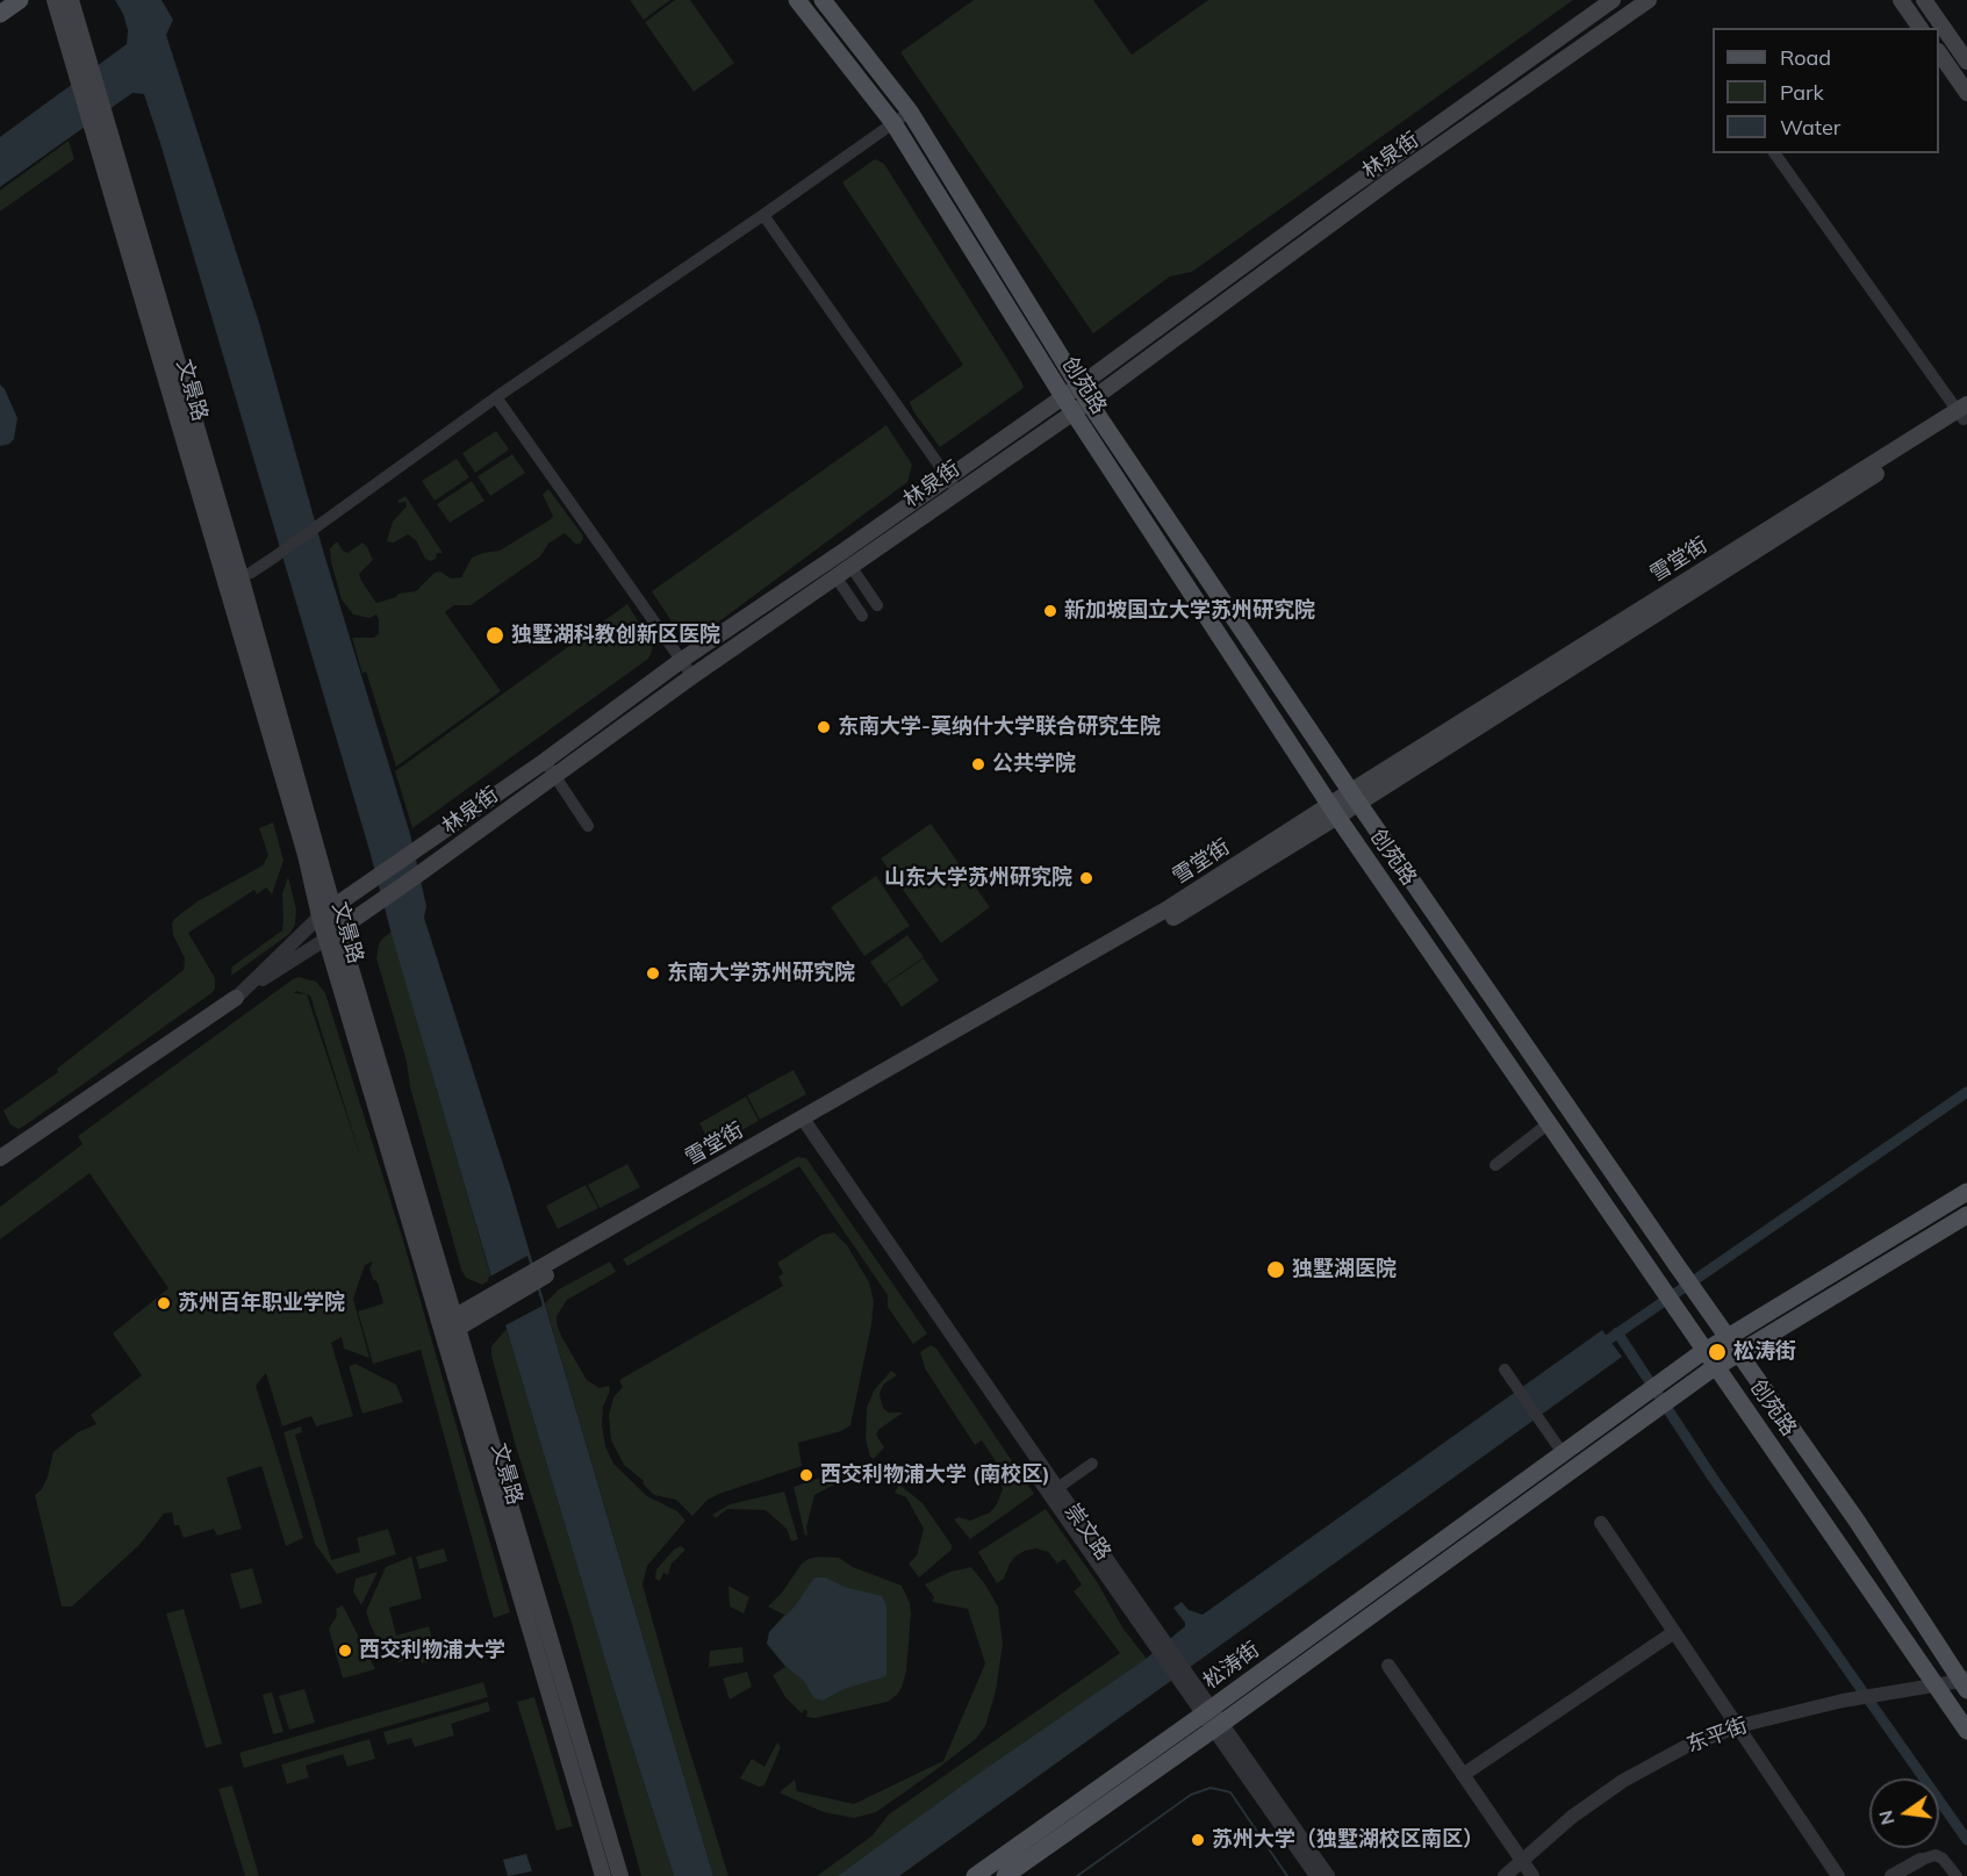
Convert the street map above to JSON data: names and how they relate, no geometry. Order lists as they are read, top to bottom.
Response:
{
  "streets": {
    "main road": [
      "林泉街",
      "创苑路",
      "文景路",
      "雪堂街",
      "松涛街"
    ],
    "street": ["崇文路", "东平街"]
  },
  "crossings": [
    ["林泉街", "创苑路"],
    ["林泉街", "文景路"],
    ["创苑路", "雪堂街"],
    ["创苑路", "松涛街"],
    ["创苑路", "东平街"],
    ["文景路", "雪堂街"],
    ["雪堂街", "崇文路"],
    ["崇文路", "松涛街"]
  ],
  "places": [
    "新加坡国立大学苏州研究院",
    "独墅湖科教创新区医院",
    "东南大学-莫纳什大学联合研究生院",
    "公共学院",
    "山东大学苏州研究院",
    "东南大学苏州研究院",
    "独墅湖医院",
    "苏州百年职业学院",
    "松涛街",
    "西交利物浦大学 (南校区)",
    "西交利物浦大学",
    "苏州大学（独墅湖校区南区）"
  ],
  "legend": ["Road", "Park", "Water"],
  "north": "left"
}
